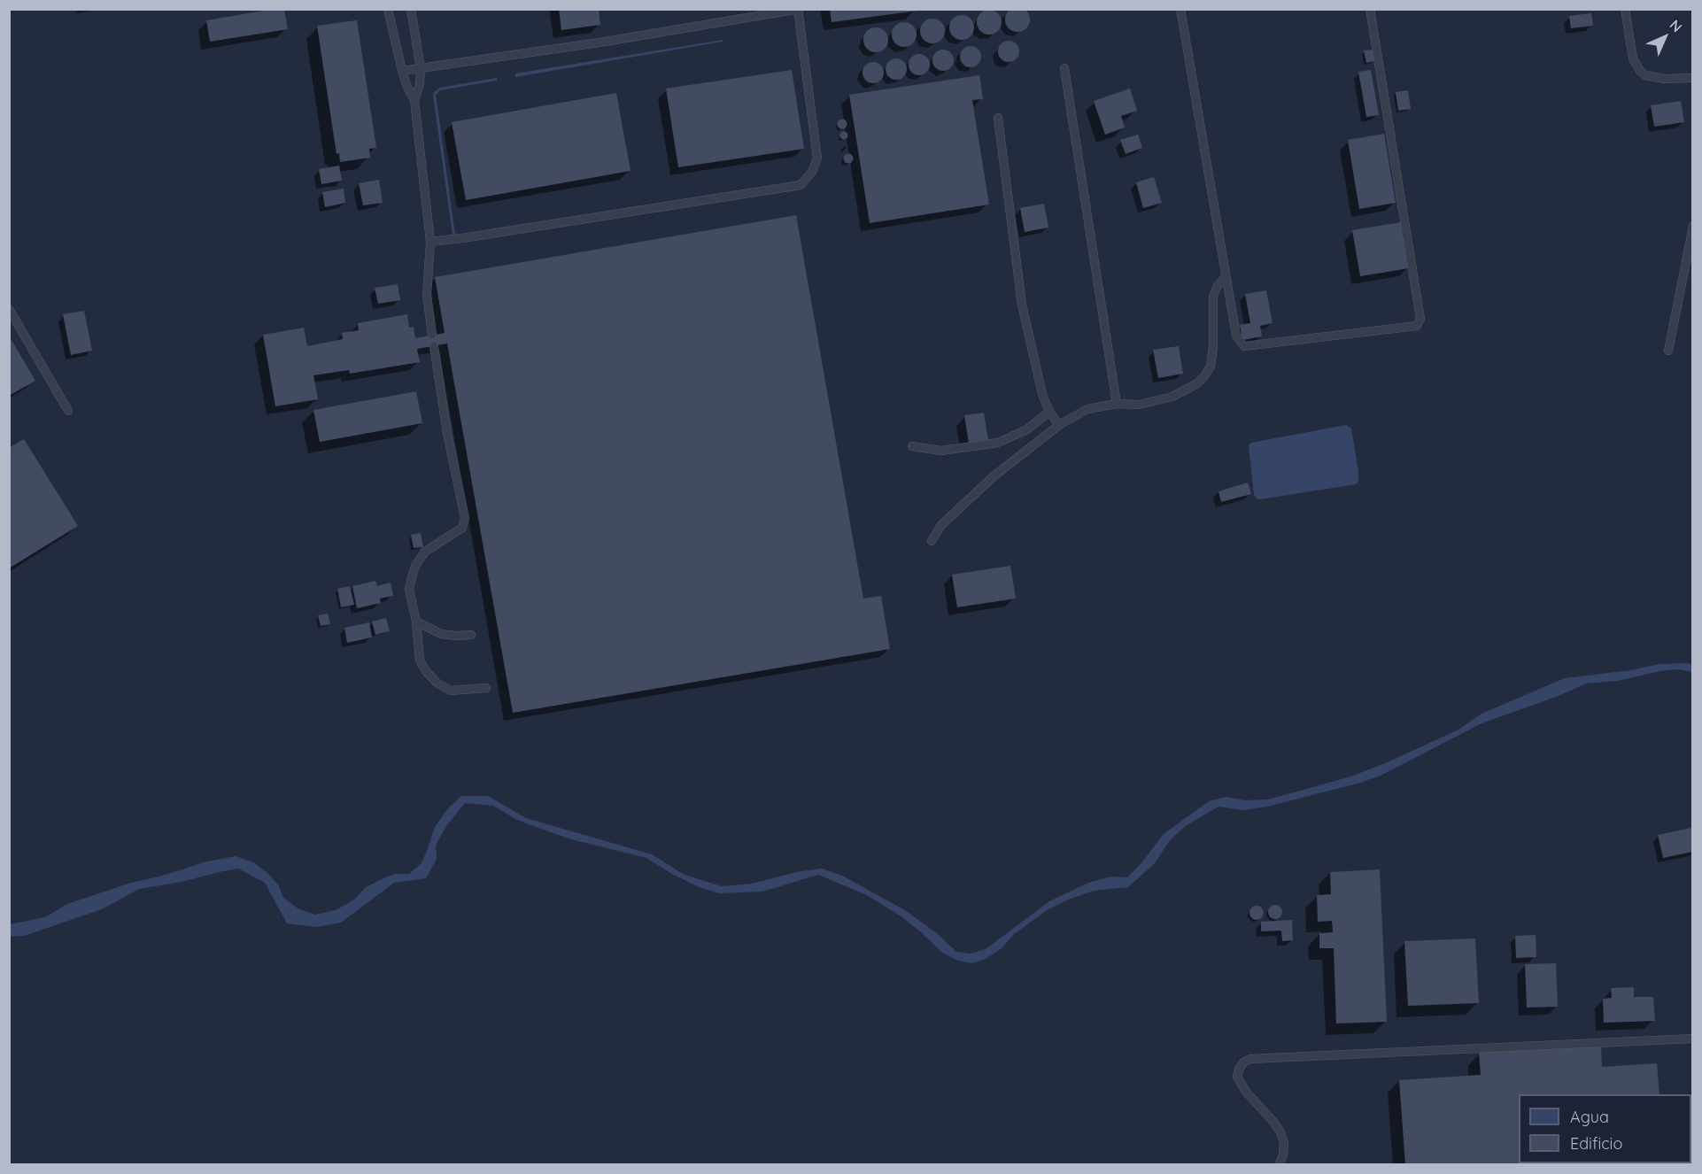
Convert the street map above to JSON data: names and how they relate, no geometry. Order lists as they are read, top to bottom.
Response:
{
  "legend": ["Agua", "Edificio"],
  "north": "top right"
}
